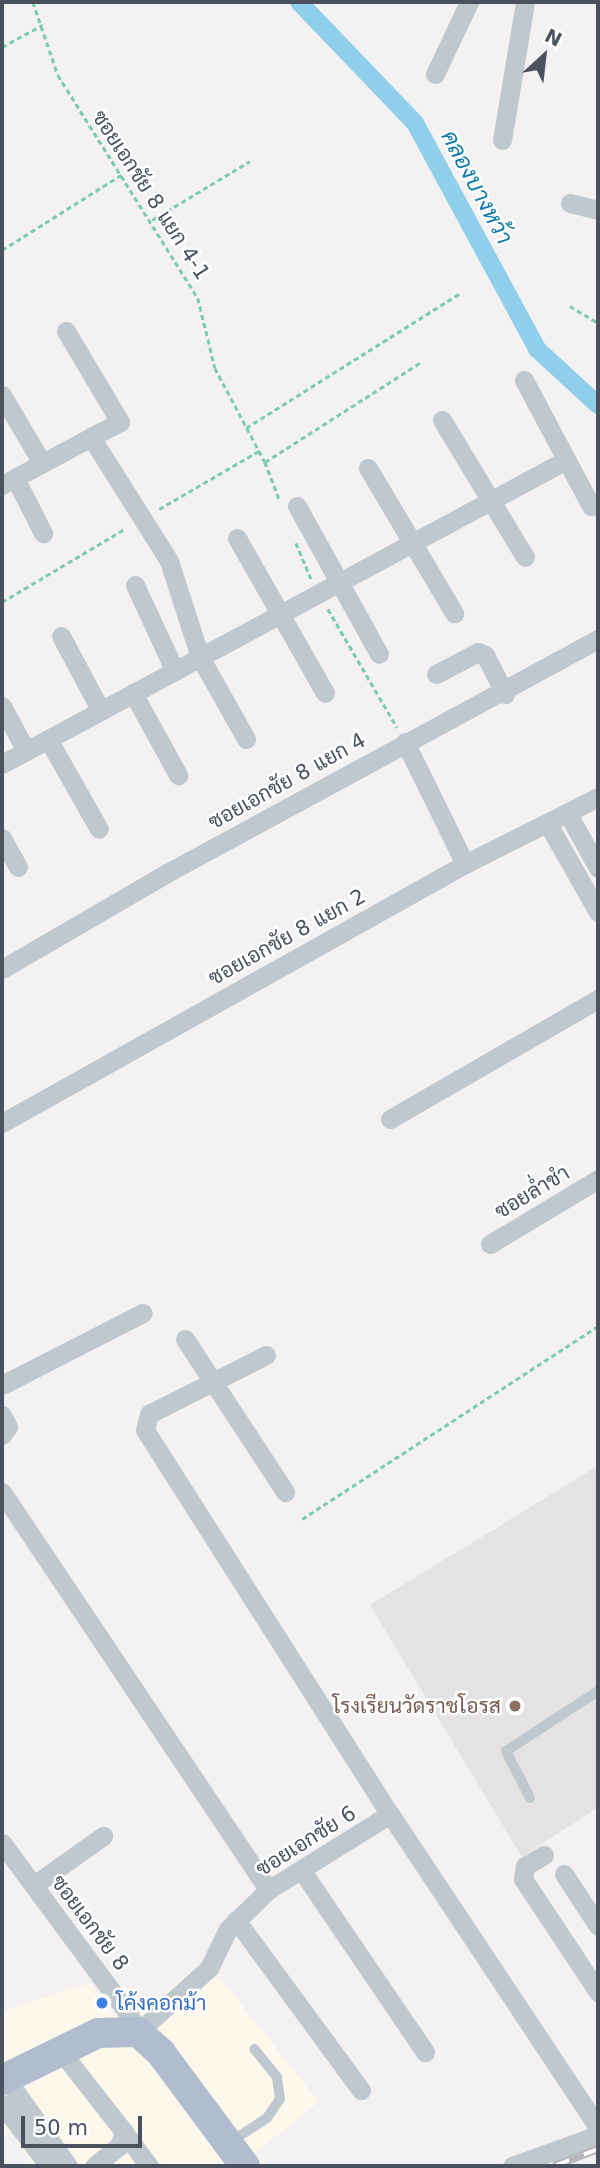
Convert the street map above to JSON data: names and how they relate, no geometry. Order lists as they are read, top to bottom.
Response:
{
  "streets": {
    "street": [
      "ซอยเอกชัย 8 แยก 4",
      "ซอยเอกชัย 8 แยก 2",
      "ซอยล่ำชำ",
      "ซอยเอกชัย 6",
      "ซอยเอกชัย 8"
    ],
    "path": ["ซอยเอกชัย 8 แยก 4-1"]
  },
  "crossings": [
    ["ซอยเอกชัย 6", "ซอยเอกชัย 8"]
  ],
  "water": ["คลองบางหว้า"],
  "places": ["โรงเรียนวัดราชโอรส", "โค้งคอกม้า"],
  "scale_bar": "50 m",
  "north": "top right"
}
